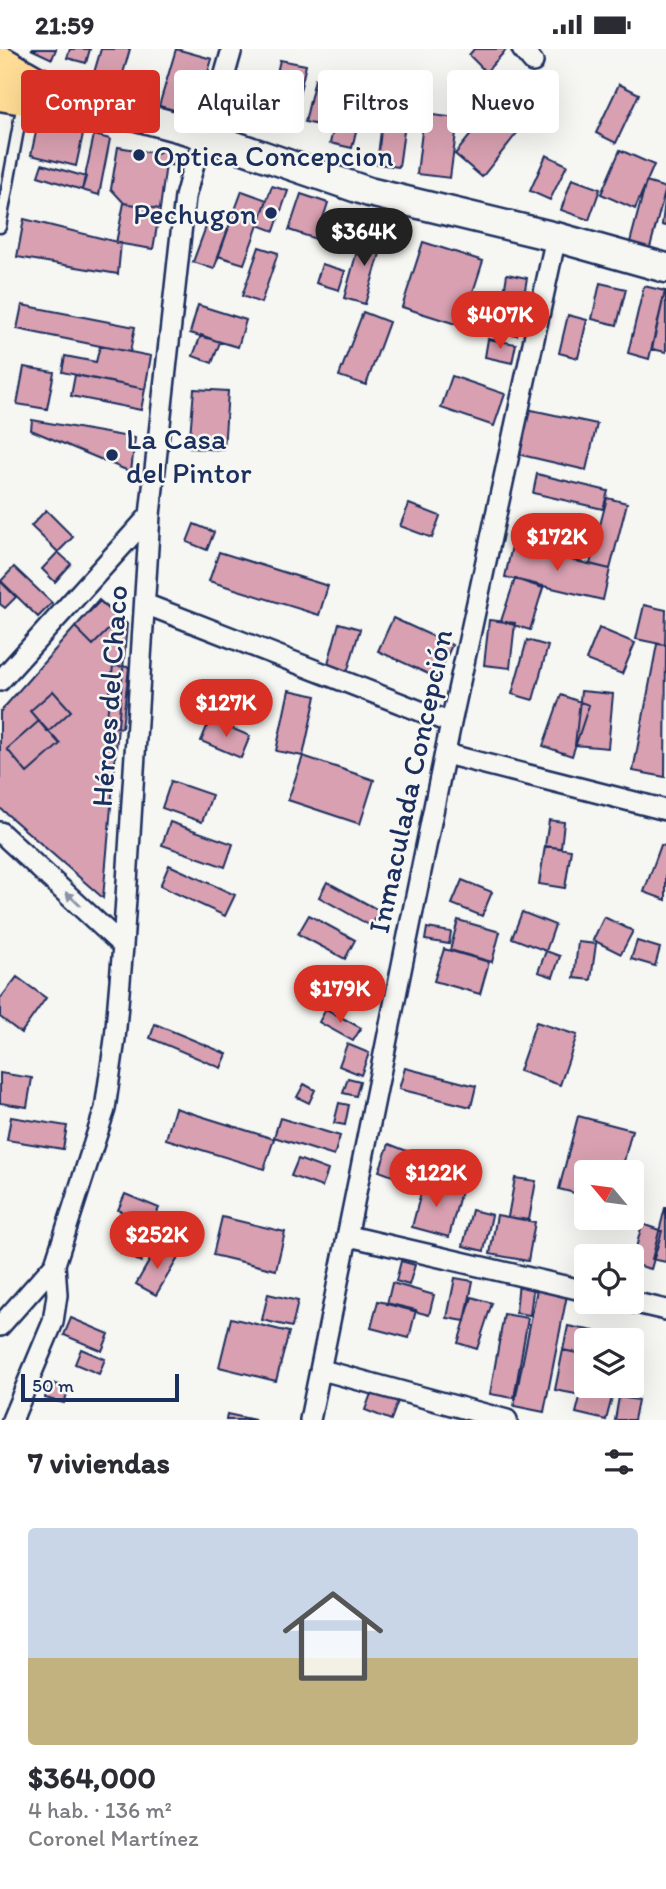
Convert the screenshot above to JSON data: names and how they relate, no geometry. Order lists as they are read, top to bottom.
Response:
{
  "streets": {
    "street": ["Héroes del Chaco", "Inmaculada Concepción"]
  },
  "places": ["Optica Concepcion", "Pechugon", "La Casa del Pintor"],
  "scale_bar": "50 m",
  "north": "top left",
  "page": {
    "status": "21:59",
    "chip": [
      "Comprar",
      "Alquilar",
      "Filtros",
      "Nuevo"
    ],
    "price": [
      "$364K",
      "$407K",
      "$172K",
      "$127K",
      "$179K",
      "$122K",
      "$252K"
    ],
    "scale": "50 m",
    "heading": "7 viviendas",
    "list": [
      {
        "name": "$364,000",
        "note": "4 hab. · 136 m² · Coronel Martínez"
      }
    ]
  }
}
